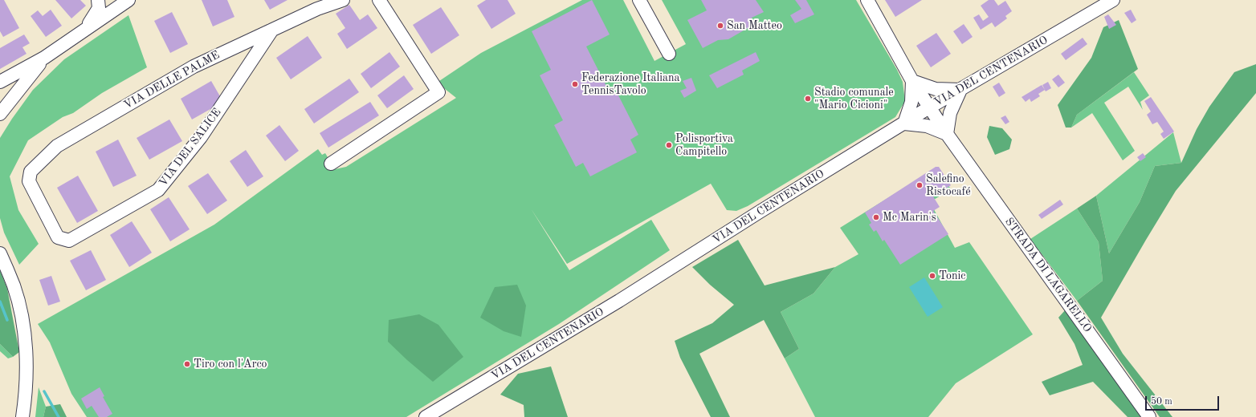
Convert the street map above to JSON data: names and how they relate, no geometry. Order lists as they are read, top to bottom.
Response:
{
  "streets": {
    "street": [
      "VIA DEL CENTENARIO",
      "VIA DELLE PALME",
      "VIA DEL SALICE",
      "STRADA DI LAGARELLO"
    ]
  },
  "crossings": [
    ["VIA DEL CENTENARIO", "STRADA DI LAGARELLO"],
    ["VIA DELLE PALME", "VIA DEL SALICE"]
  ],
  "places": [
    "San Matteo",
    "Federazione Italiana TennisTavolo",
    "Stadio comunale \"Mario Cicioni\"",
    "Polisportiva Campitello",
    "Salefino Ristocafé",
    "Mc Marin's",
    "Tonic",
    "Tiro con l'Arco"
  ],
  "scale_bar": "50 m"
}
